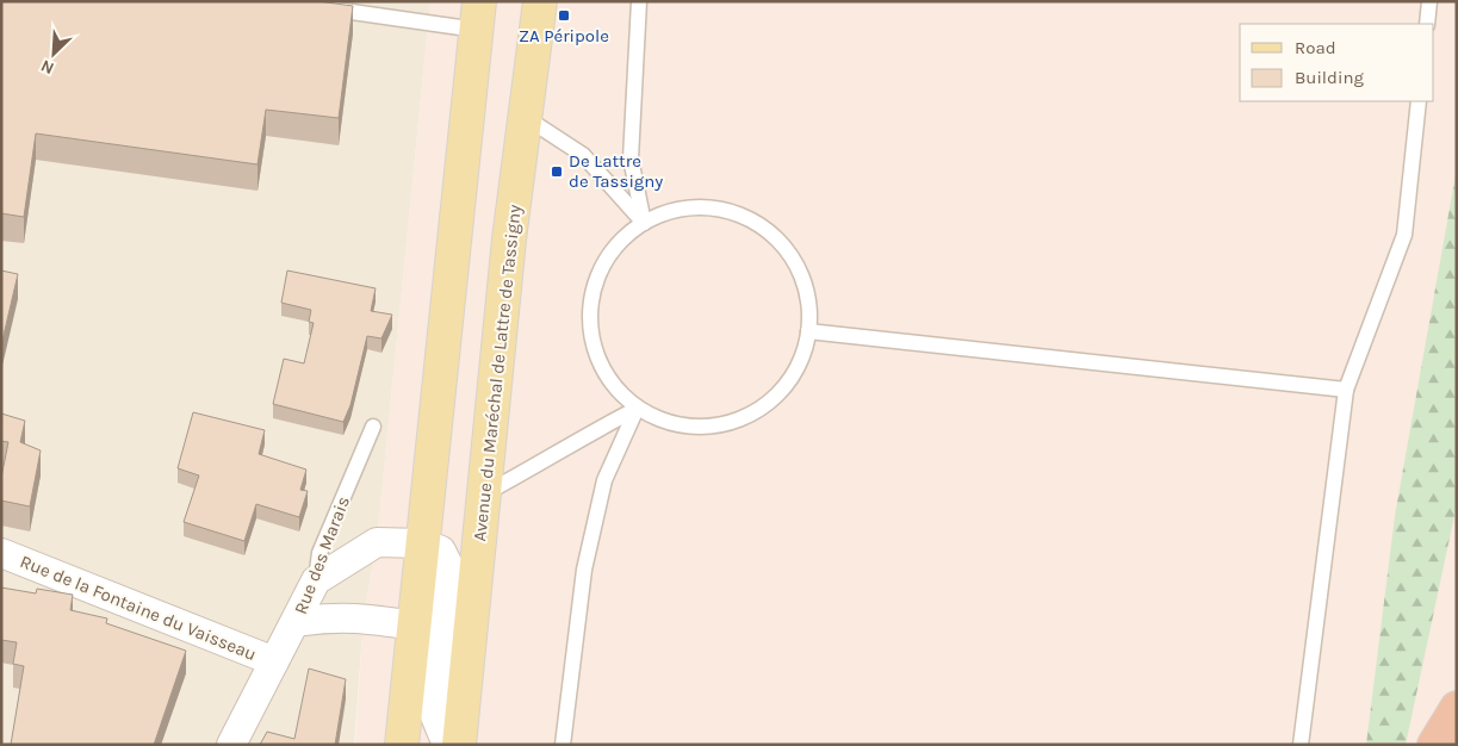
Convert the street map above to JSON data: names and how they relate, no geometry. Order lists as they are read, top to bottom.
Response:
{
  "streets": {
    "main road": ["Avenue du Maréchal de Lattre de Tassigny"],
    "street": ["Rue des Marais", "Rue de la Fontaine du Vaisseau"]
  },
  "crossings": [
    ["Rue des Marais", "Rue de la Fontaine du Vaisseau"]
  ],
  "places": {
    "transit": ["ZA Péripole", "De Lattre de Tassigny"]
  },
  "legend": ["Road", "Building"],
  "north": "bottom left"
}
